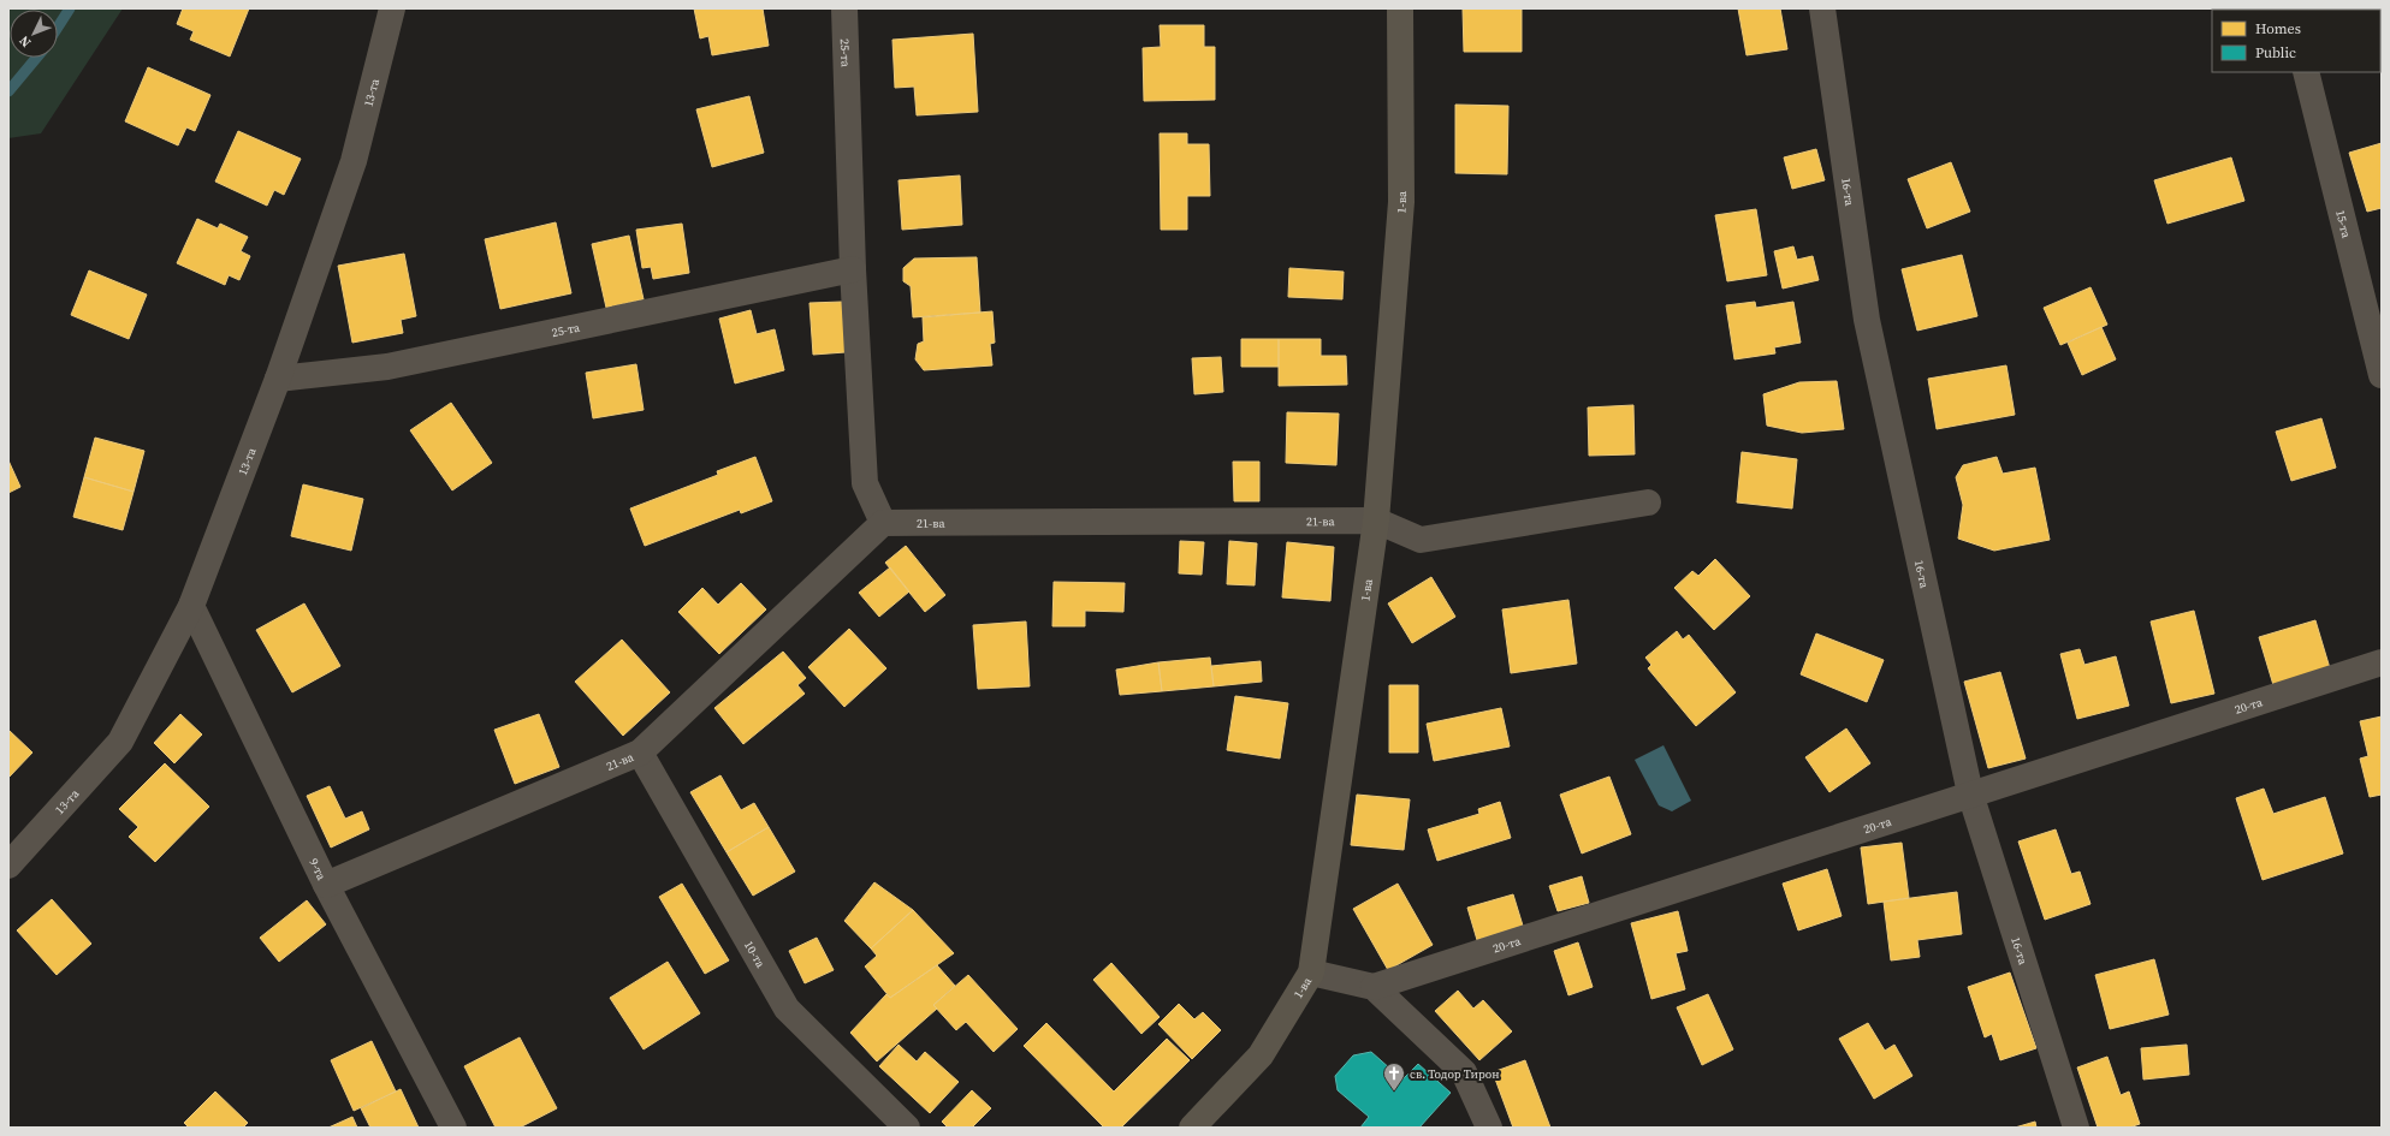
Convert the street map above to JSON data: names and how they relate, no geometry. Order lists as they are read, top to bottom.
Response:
{
  "streets": {
    "street": [
      "25-та",
      "13-та",
      "16-та",
      "1-ва",
      "15-та",
      "21-ва",
      "20-та",
      "9-та",
      "10-та"
    ]
  },
  "crossings": [
    ["25-та", "13-та"],
    ["25-та", "21-ва"],
    ["13-та", "9-та"],
    ["16-та", "20-та"],
    ["1-ва", "21-ва"],
    ["21-ва", "9-та"],
    ["21-ва", "10-та"]
  ],
  "places": {
    "church": ["св. Тодор Тирон"]
  },
  "legend": ["Homes", "Public"],
  "north": "bottom left"
}
